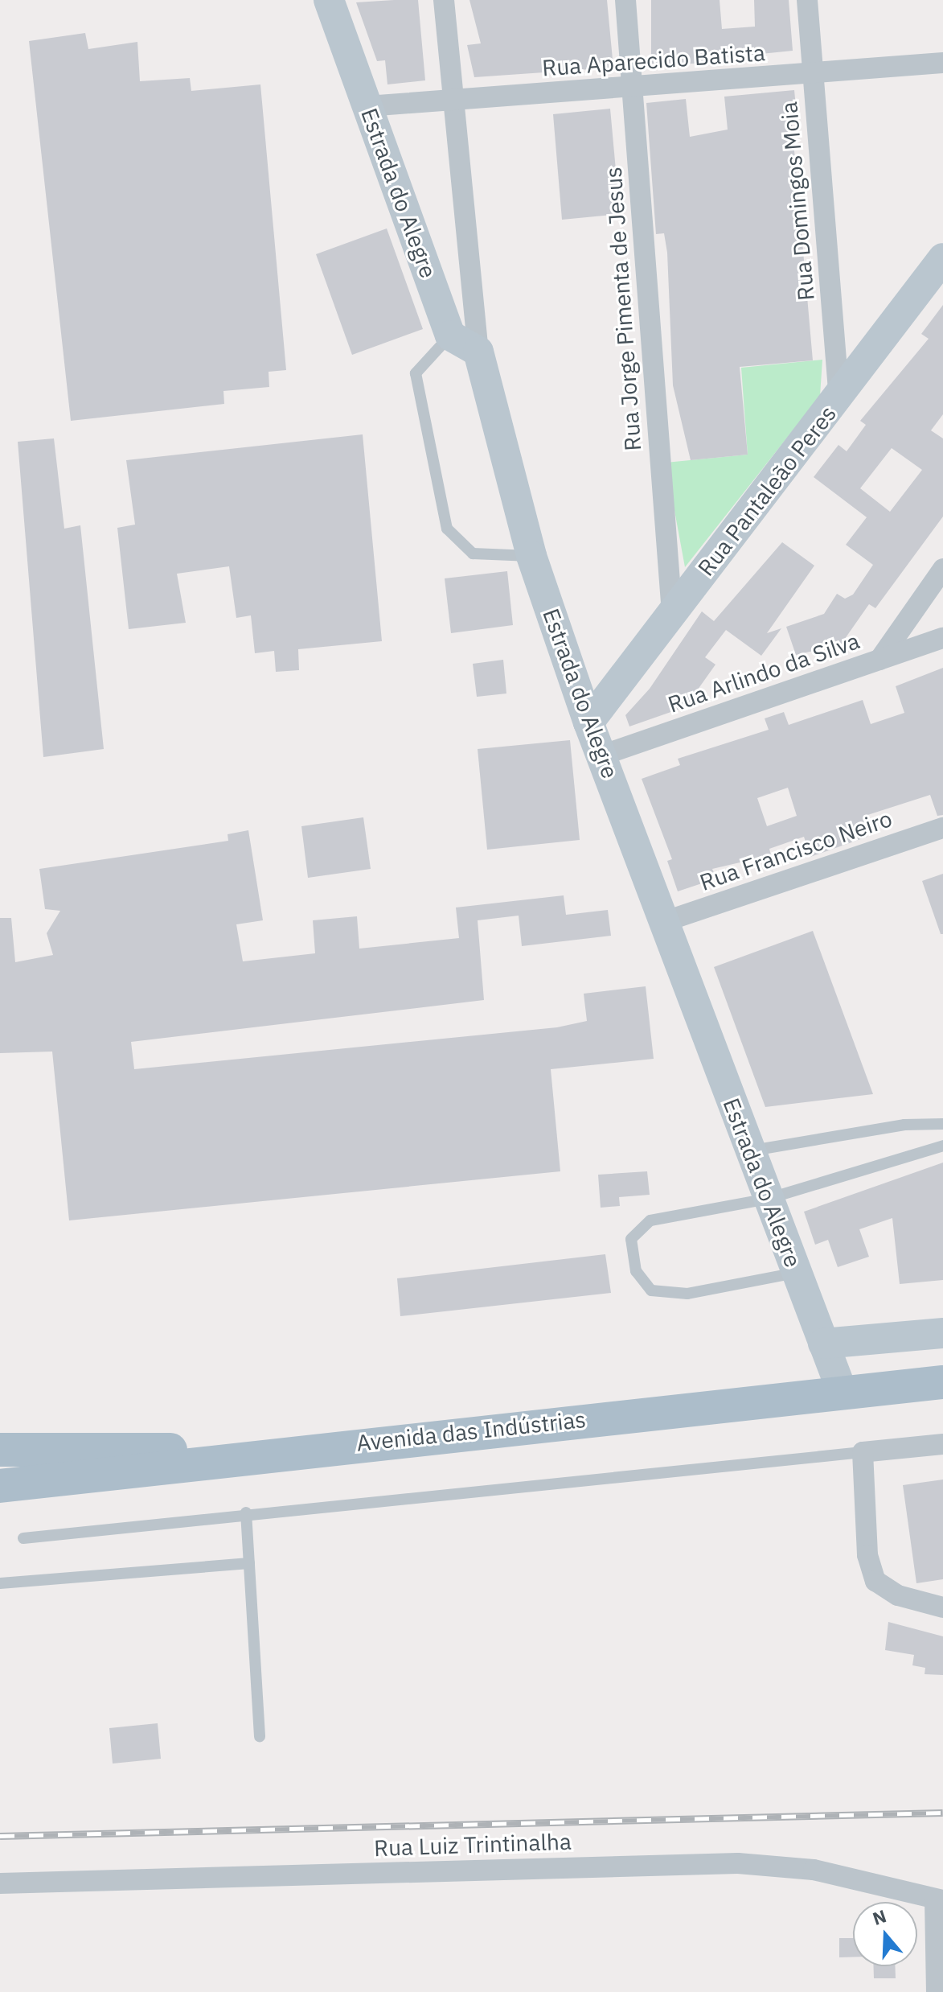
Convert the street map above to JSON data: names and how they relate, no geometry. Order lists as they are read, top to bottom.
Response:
{
  "streets": {
    "main road": ["Avenida das Indústrias"],
    "street": [
      "Rua Aparecido Batista",
      "Estrada do Alegre",
      "Rua Domingos Moia",
      "Rua Jorge Pimenta de Jesus",
      "Rua Pantaleão Peres",
      "Rua Arlindo da Silva",
      "Rua Francisco Neiro",
      "Rua Luiz Trintinalha"
    ]
  },
  "crossings": [
    ["Rua Aparecido Batista", "Estrada do Alegre"],
    ["Rua Aparecido Batista", "Rua Domingos Moia"],
    ["Rua Aparecido Batista", "Rua Jorge Pimenta de Jesus"],
    ["Estrada do Alegre", "Rua Pantaleão Peres"],
    ["Estrada do Alegre", "Rua Arlindo da Silva"],
    ["Estrada do Alegre", "Rua Francisco Neiro"],
    ["Estrada do Alegre", "Avenida das Indústrias"],
    ["Rua Domingos Moia", "Rua Pantaleão Peres"],
    ["Rua Jorge Pimenta de Jesus", "Rua Pantaleão Peres"]
  ],
  "north": "top"
}
